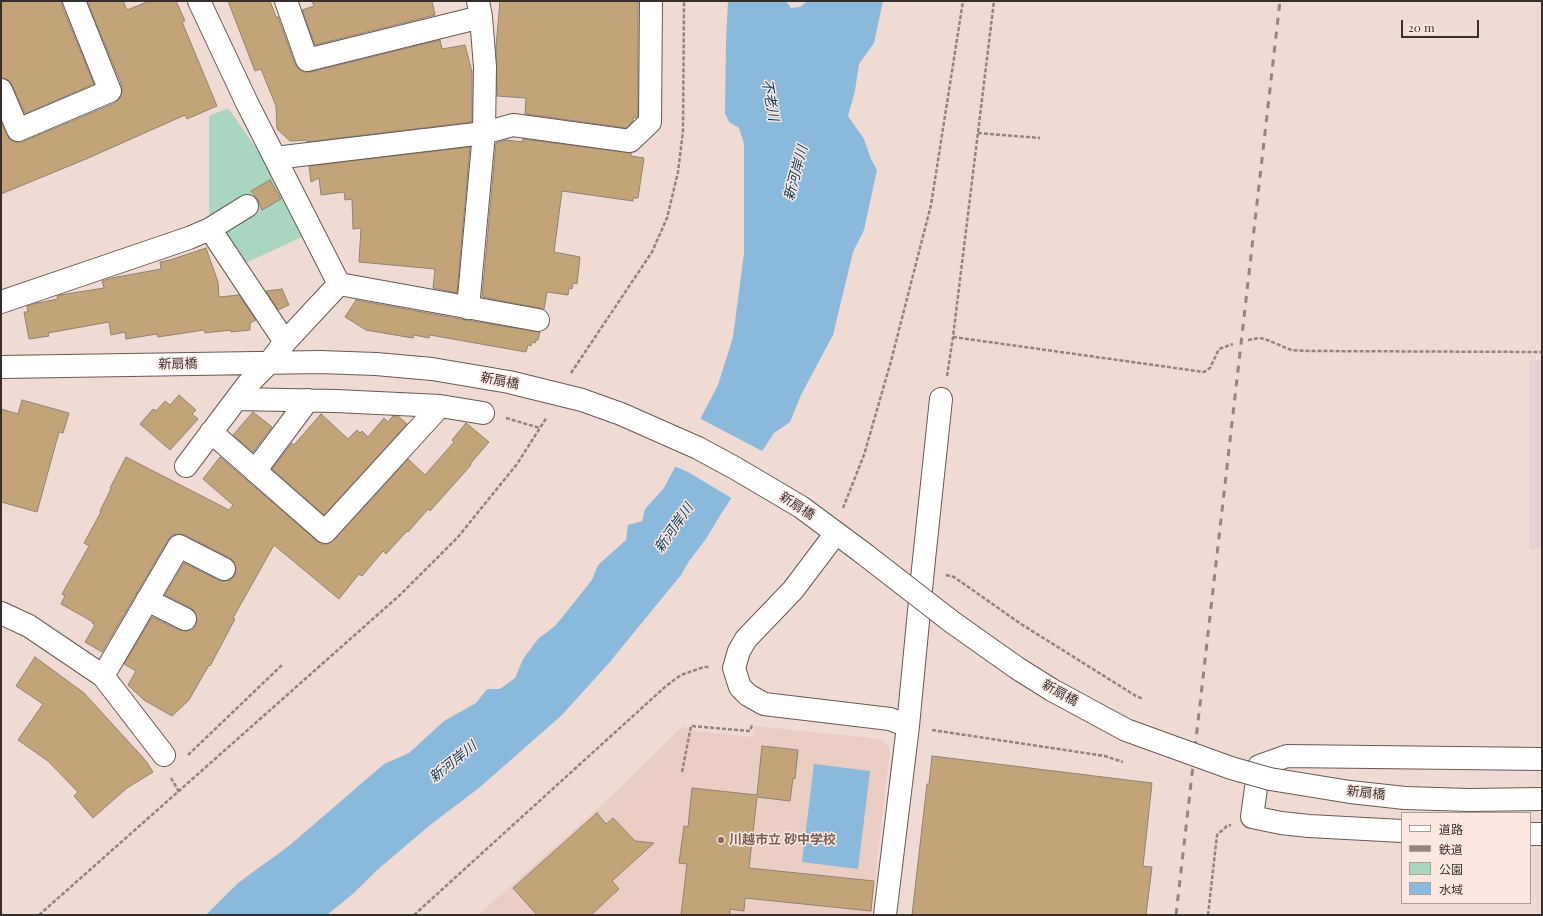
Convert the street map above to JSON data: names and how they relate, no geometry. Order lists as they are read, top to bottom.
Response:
{
  "streets": {
    "street": ["新扇橋"]
  },
  "water": ["不老川", "新河岸川"],
  "places": ["川越市立 砂中学校"],
  "legend": [
    "道路",
    "鉄道",
    "公園",
    "水域"
  ],
  "scale_bar": "20 m"
}
